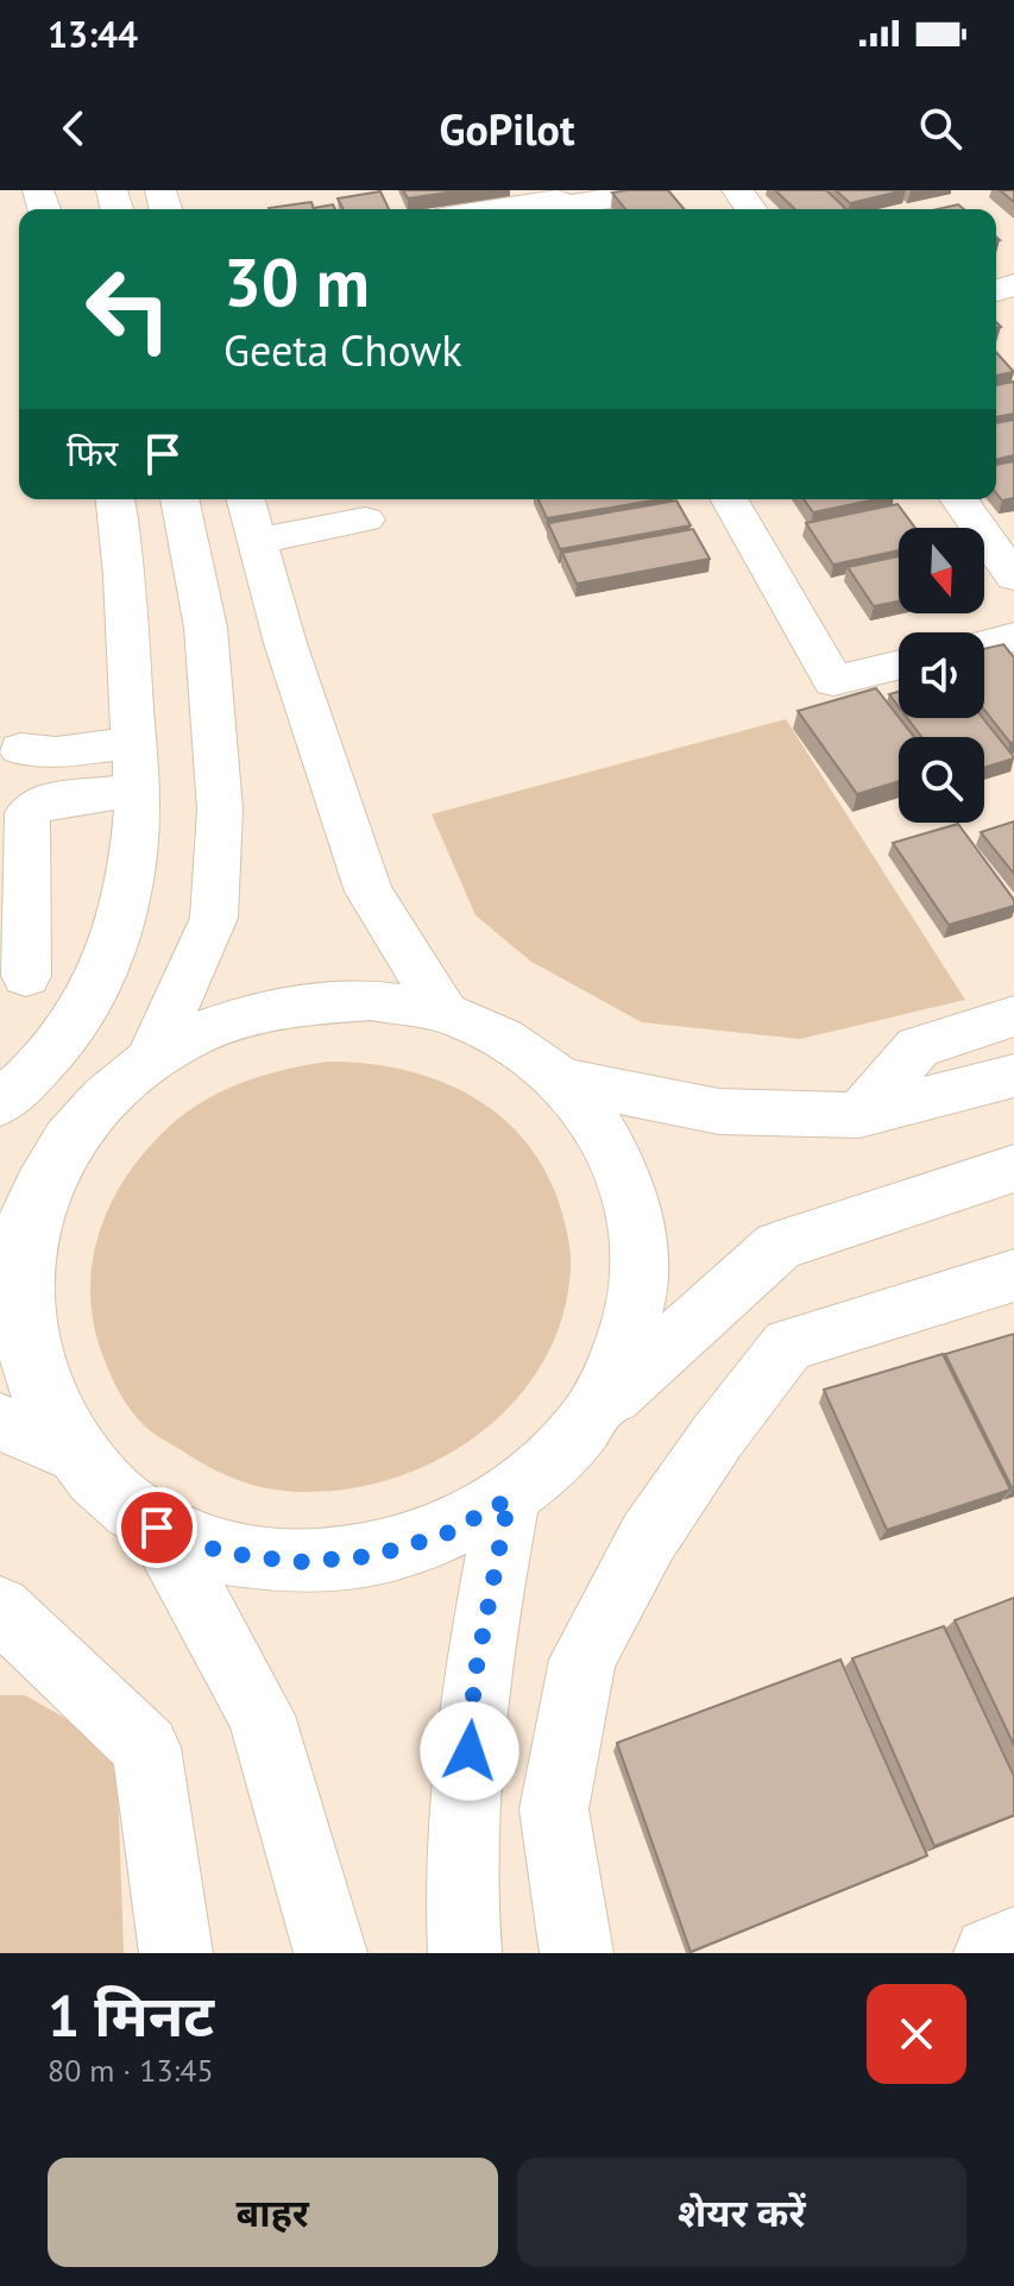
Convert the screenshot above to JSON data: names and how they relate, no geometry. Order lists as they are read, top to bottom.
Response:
{
  "north": "bottom",
  "page": {
    "status": "13:44",
    "header": "GoPilot",
    "turn": ["30 m", "Geeta Chowk"],
    "then": "फिर",
    "heading": ["1 मिनट", "80 m · 13:45"],
    "buttons": ["बाहर", "शेयर करें"]
  }
}
